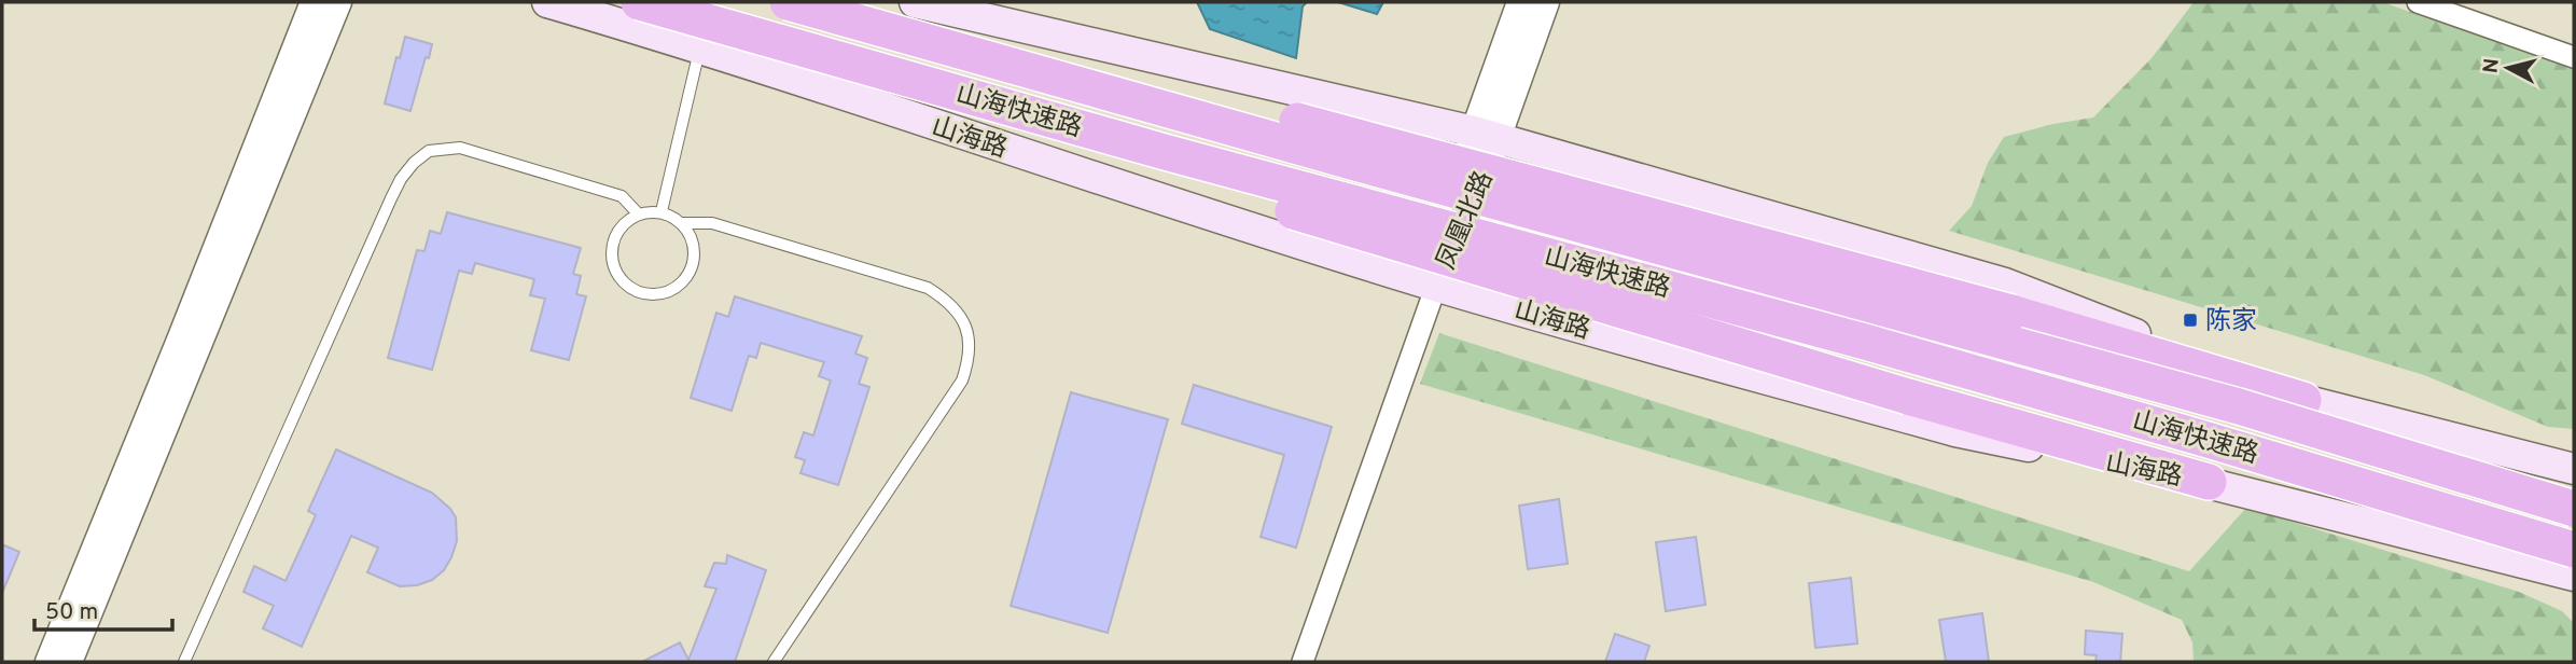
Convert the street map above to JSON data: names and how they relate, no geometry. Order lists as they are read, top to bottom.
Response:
{
  "streets": {
    "highway": ["山海快速路"],
    "main road": ["山海路"],
    "street": ["凤凰北路"]
  },
  "crossings": [
    ["山海路", "凤凰北路"]
  ],
  "places": {
    "transit": ["陈家"]
  },
  "scale_bar": "50 m",
  "north": "left"
}
